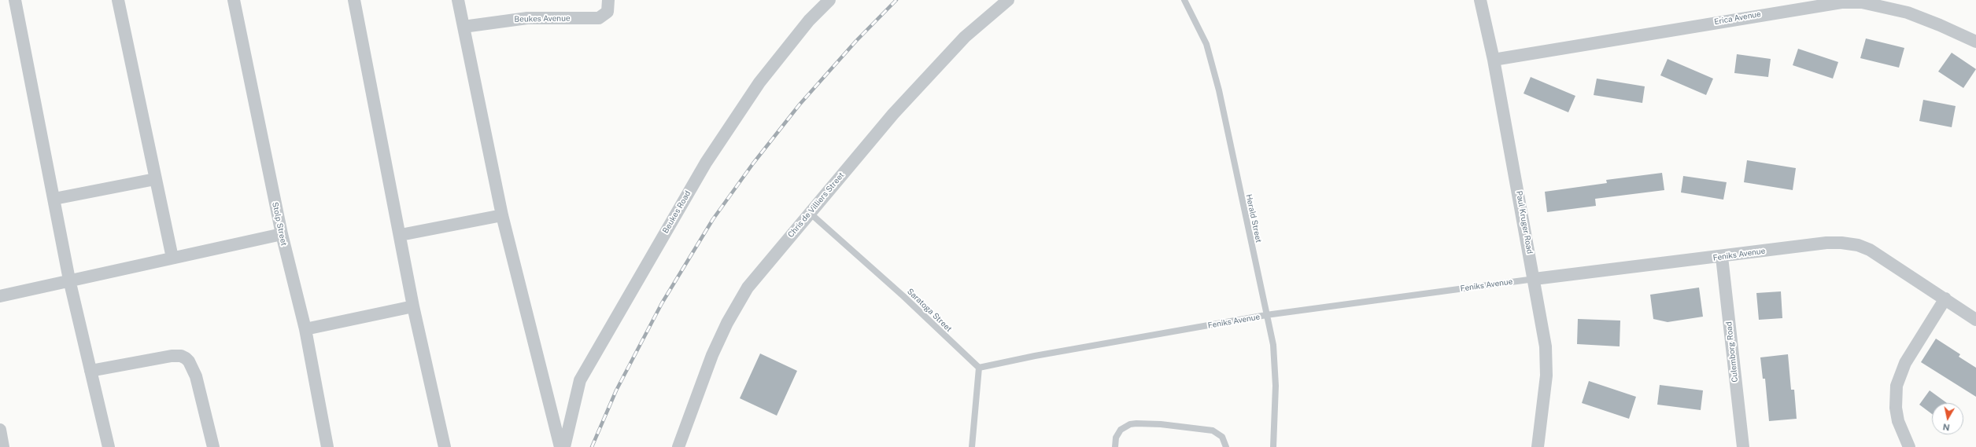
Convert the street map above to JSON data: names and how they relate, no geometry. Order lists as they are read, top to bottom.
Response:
{
  "streets": {
    "street": [
      "Erica Avenue",
      "Beukes Avenue",
      "Chris de Villiers Street",
      "Beukes Road",
      "Paul Kruger Road",
      "Stolp Street",
      "Feniks Avenue",
      "Culemborg Road"
    ],
    "lane": ["Herald Street", "Saratoga Street"]
  },
  "crossings": [
    ["Erica Avenue", "Paul Kruger Road"],
    ["Chris de Villiers Street", "Saratoga Street"],
    ["Herald Street", "Feniks Avenue"],
    ["Paul Kruger Road", "Feniks Avenue"],
    ["Feniks Avenue", "Saratoga Street"],
    ["Feniks Avenue", "Culemborg Road"]
  ],
  "north": "bottom"
}
